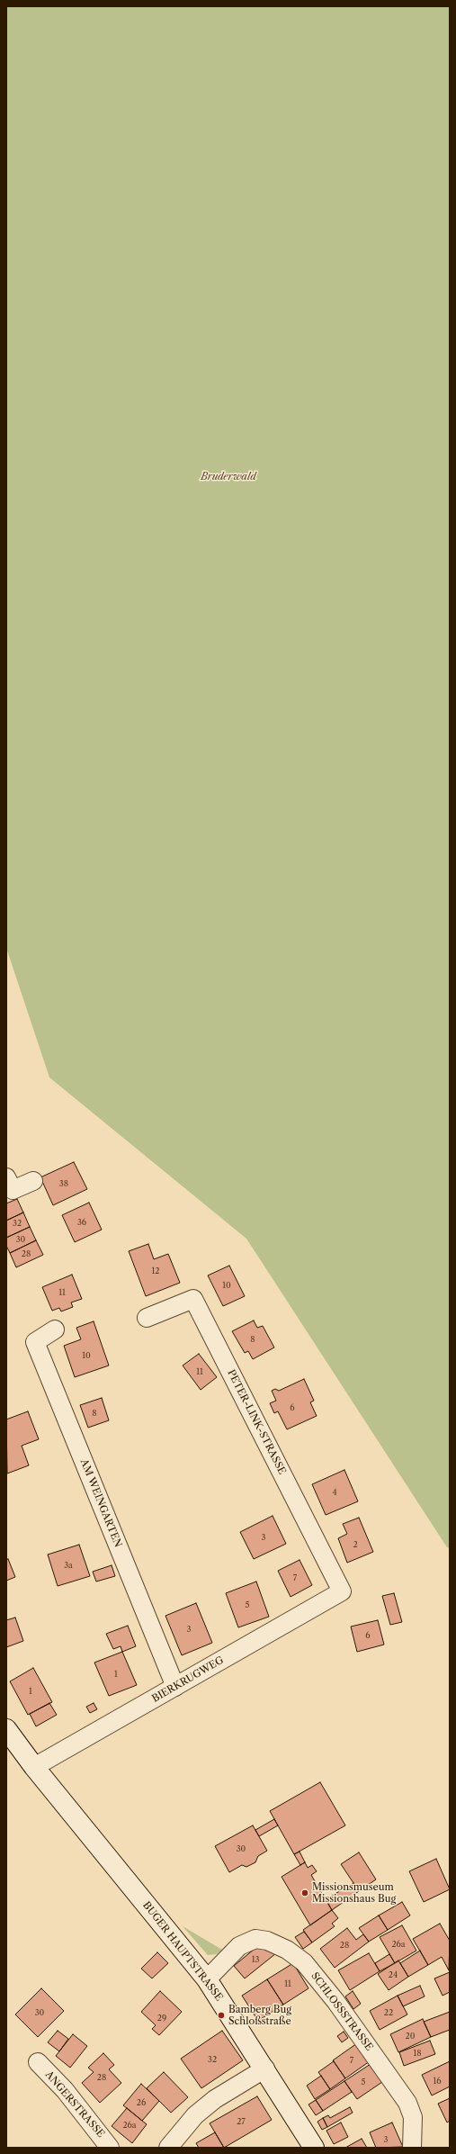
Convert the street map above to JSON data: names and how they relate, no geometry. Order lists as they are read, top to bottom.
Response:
{
  "streets": {
    "street": [
      "PETER-LINK-STRASSE",
      "AM WEINGARTEN",
      "BIERKRUGWEG",
      "BUGER HAUPTSTRASSE",
      "SCHLOSSSTRASSE",
      "ANGERSTRASSE"
    ]
  },
  "crossings": [
    ["PETER-LINK-STRASSE", "BIERKRUGWEG"],
    ["AM WEINGARTEN", "BIERKRUGWEG"],
    ["BIERKRUGWEG", "BUGER HAUPTSTRASSE"],
    ["BUGER HAUPTSTRASSE", "SCHLOSSSTRASSE"]
  ],
  "parks": ["Bruderwald"],
  "places": ["Missionsmuseum Missionshaus Bug", "Bamberg Bug Schloßstraße"],
  "house_numbers": [
    "38",
    "36",
    "32",
    "30",
    "28",
    "12",
    "10",
    "11",
    "8",
    "10",
    "11",
    "6",
    "8",
    "4",
    "3",
    "2",
    "3a",
    "7",
    "5",
    "3",
    "6",
    "1",
    "1",
    "30",
    "26a",
    "28",
    "13",
    "24",
    "11",
    "30",
    "22",
    "29",
    "20",
    "18",
    "32",
    "7",
    "28",
    "16",
    "5",
    "26",
    "27",
    "26a",
    "3"
  ]
}
